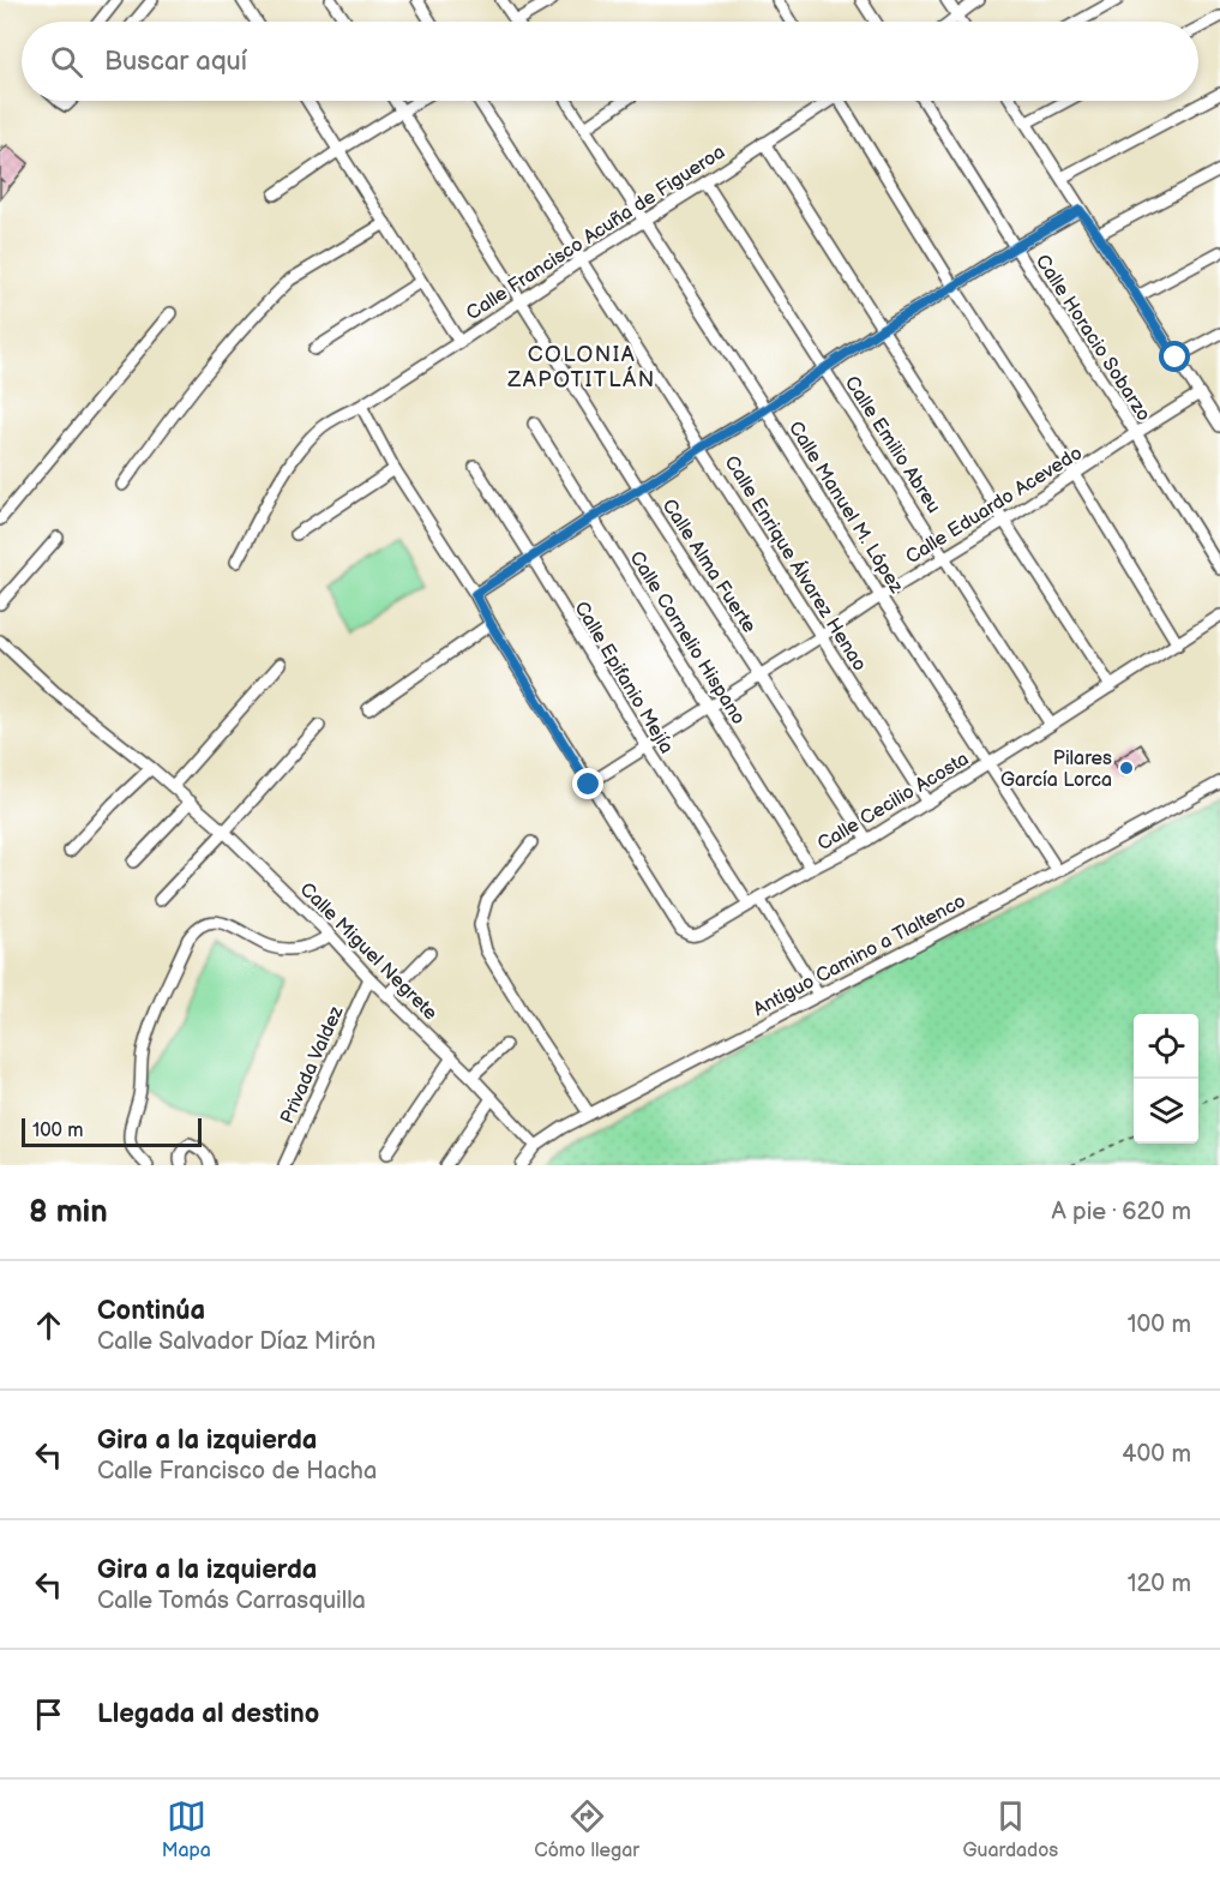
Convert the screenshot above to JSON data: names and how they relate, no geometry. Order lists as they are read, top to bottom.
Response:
{
  "streets": {
    "street": [
      "Calle Francisco Acuña de Figueroa",
      "Calle Horacio Sobarzo",
      "Calle Emilio Abreu",
      "Calle Eduardo Acevedo",
      "Calle Manuel M. López",
      "Calle Enrique Álvarez Henao",
      "Calle Alma Fuerte",
      "Calle Cornelio Hispano",
      "Calle Epifanio Mejía",
      "Calle Cecilio Acosta",
      "Calle Miguel Negrete",
      "Antiguo Camino a Tlaltenco",
      "Privada Valdez"
    ]
  },
  "crossings": [
    ["Calle Francisco Acuña de Figueroa", "Calle Emilio Abreu"],
    ["Calle Francisco Acuña de Figueroa", "Calle Manuel M. López"],
    ["Calle Francisco Acuña de Figueroa", "Calle Enrique Álvarez Henao"],
    ["Calle Francisco Acuña de Figueroa", "Calle Alma Fuerte"],
    ["Calle Horacio Sobarzo", "Calle Eduardo Acevedo"],
    ["Calle Emilio Abreu", "Calle Eduardo Acevedo"],
    ["Calle Emilio Abreu", "Calle Cecilio Acosta"],
    ["Calle Eduardo Acevedo", "Calle Manuel M. López"],
    ["Calle Eduardo Acevedo", "Calle Enrique Álvarez Henao"],
    ["Calle Eduardo Acevedo", "Calle Alma Fuerte"],
    ["Calle Eduardo Acevedo", "Calle Cornelio Hispano"],
    ["Calle Eduardo Acevedo", "Calle Epifanio Mejía"],
    ["Calle Eduardo Acevedo", "Calle Cecilio Acosta"],
    ["Calle Manuel M. López", "Calle Cecilio Acosta"],
    ["Calle Manuel M. López", "Antiguo Camino a Tlaltenco"],
    ["Calle Enrique Álvarez Henao", "Calle Cecilio Acosta"],
    ["Calle Alma Fuerte", "Calle Cecilio Acosta"],
    ["Calle Cornelio Hispano", "Calle Cecilio Acosta"],
    ["Calle Epifanio Mejía", "Calle Cecilio Acosta"],
    ["Calle Epifanio Mejía", "Antiguo Camino a Tlaltenco"],
    ["Calle Miguel Negrete", "Antiguo Camino a Tlaltenco"],
    ["Calle Miguel Negrete", "Privada Valdez"]
  ],
  "districts": ["COLONIA ZAPOTITLÁN"],
  "places": ["Pilares García Lorca"],
  "scale_bar": "100 m",
  "page": {
    "search": "Buscar aquí",
    "scale": "100 m",
    "heading": ["8 min", "A pie · 620 m"],
    "list": [
      ["Continúa", "Calle Salvador Díaz Mirón", "100 m"],
      ["Gira a la izquierda", "Calle Francisco de Hacha", "400 m"],
      ["Gira a la izquierda", "Calle Tomás Carrasquilla", "120 m"],
      "Llegada al destino"
    ],
    "nav": ["Mapa", "Cómo llegar", "Guardados"]
  }
}
